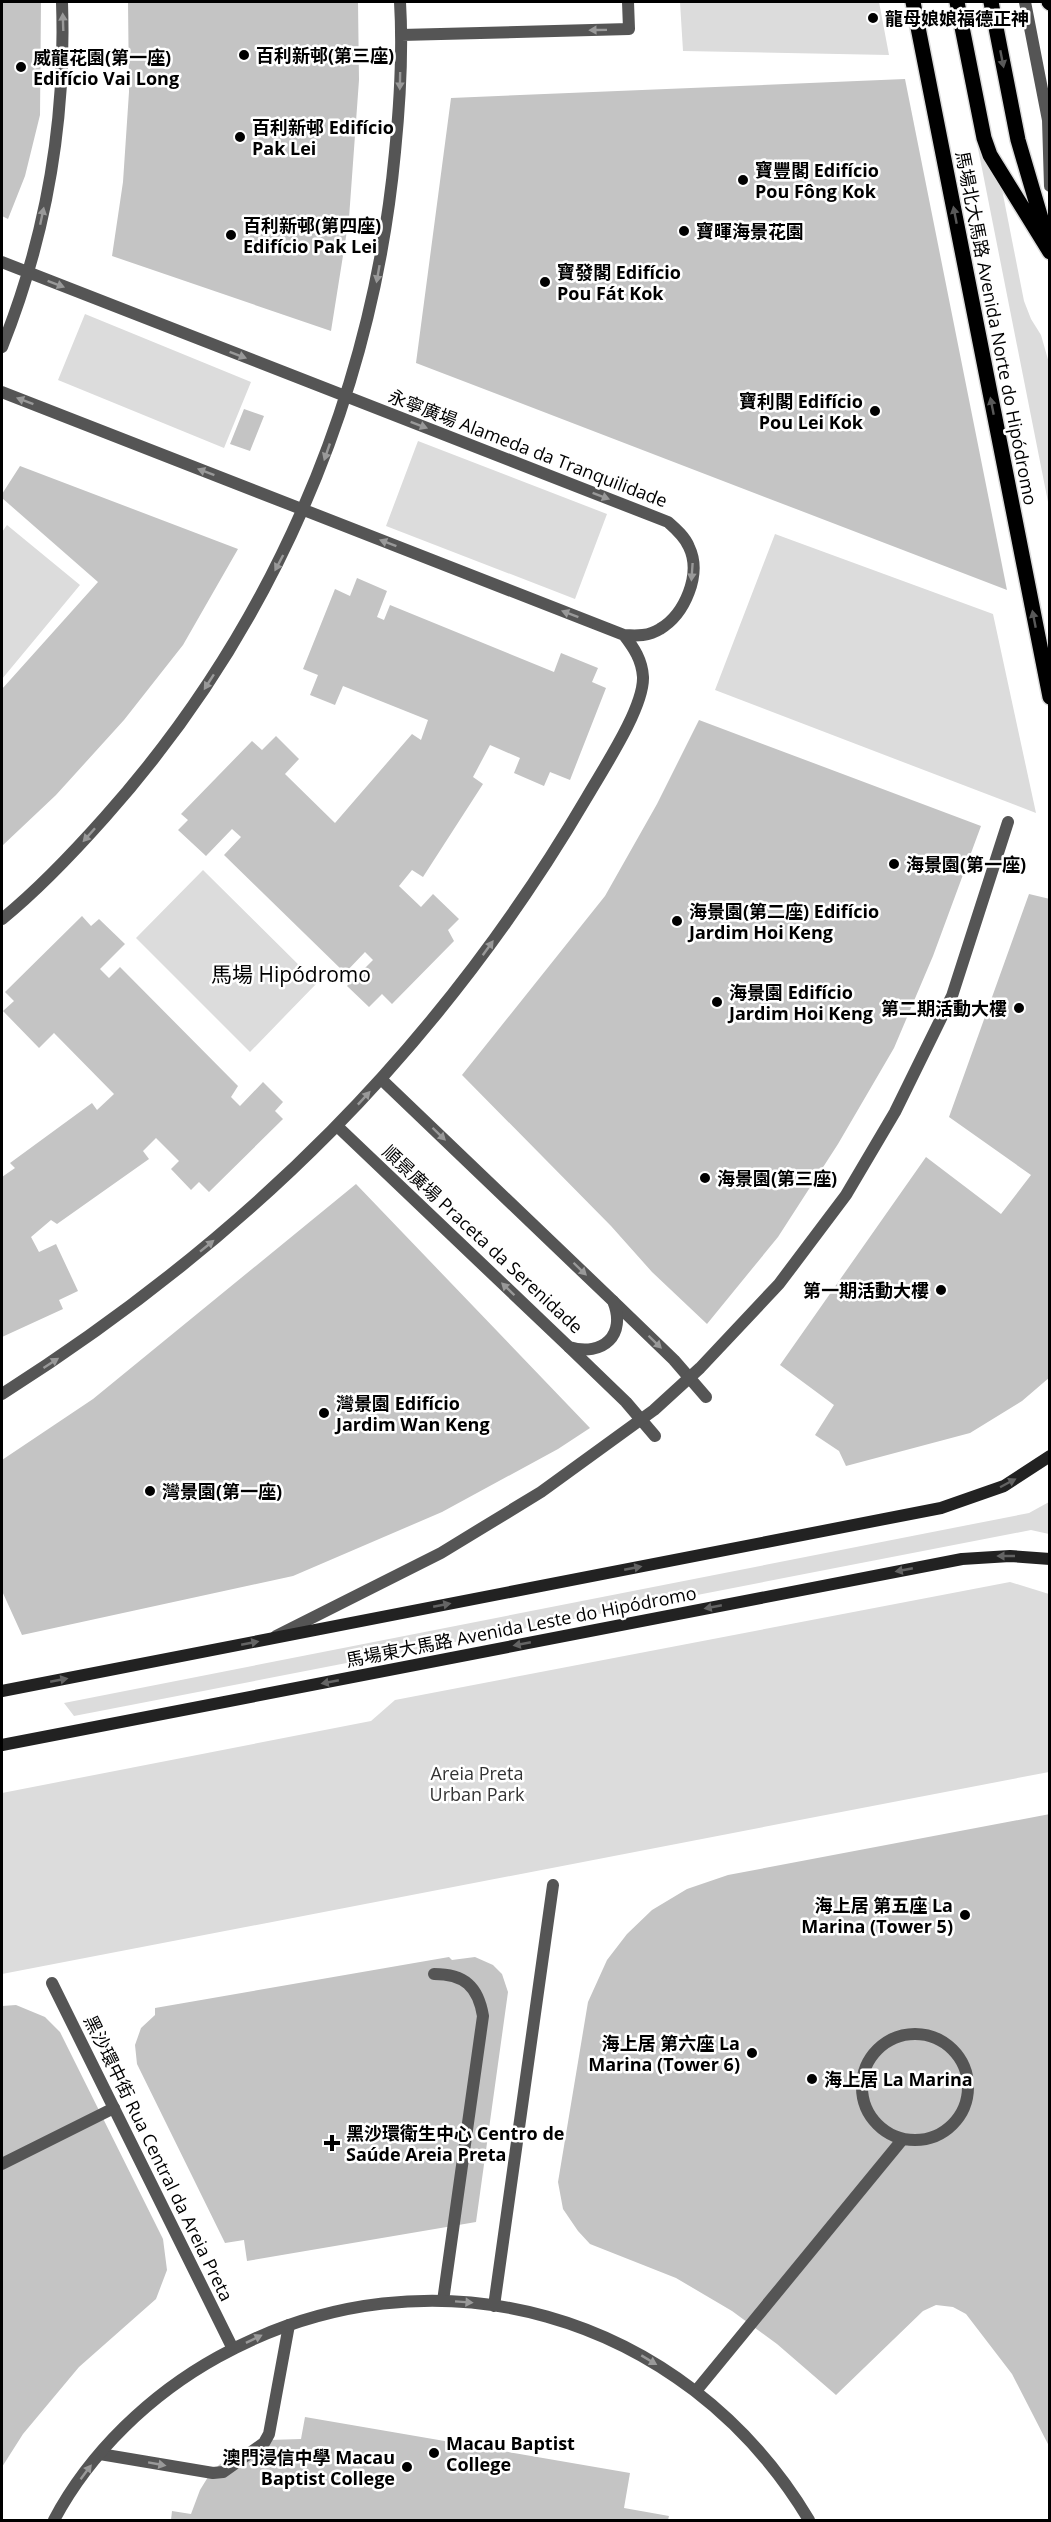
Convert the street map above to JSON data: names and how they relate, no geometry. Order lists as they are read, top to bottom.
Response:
{
  "streets": {
    "main road": ["馬場北大馬路 Avenida Norte do Hipódromo", "馬場東大馬路 Avenida Leste do Hipódromo"],
    "street": ["永寧廣場 Alameda da Tranquilidade", "順景廣場 Praceta da Serenidade", "黑沙環中街 Rua Central da Areia Preta"]
  },
  "districts": ["馬場 Hipódromo"],
  "parks": ["Areia Preta Urban Park"],
  "places": {
    "other": [
      "龍母娘娘福德正神",
      "百利新邨(第三座)",
      "威龍花園(第一座) Edifício Vai Long",
      "百利新邨 Edifício Pak Lei",
      "寶豐閣 Edifício Pou Fông Kok",
      "寶暉海景花園",
      "百利新邨(第四座) Edifício Pak Lei",
      "寶發閣 Edifício Pou Fát Kok",
      "寶利閣 Edifício Pou Lei Kok",
      "海景園(第一座)",
      "海景園(第二座) Edifício Jardim Hoi Keng",
      "海景園 Edifício Jardim Hoi Keng",
      "第二期活動大樓",
      "海景園(第三座)",
      "第一期活動大樓",
      "灣景園 Edifício Jardim Wan Keng",
      "灣景園(第一座)",
      "海上居 第五座 La Marina (Tower 5)",
      "海上居 第六座 La Marina (Tower 6)",
      "海上居 La Marina",
      "Macau Baptist College",
      "澳門浸信中學 Macau Baptist College"
    ],
    "health": ["黑沙環衛生中心 Centro de Saúde Areia Preta"]
  }
}
